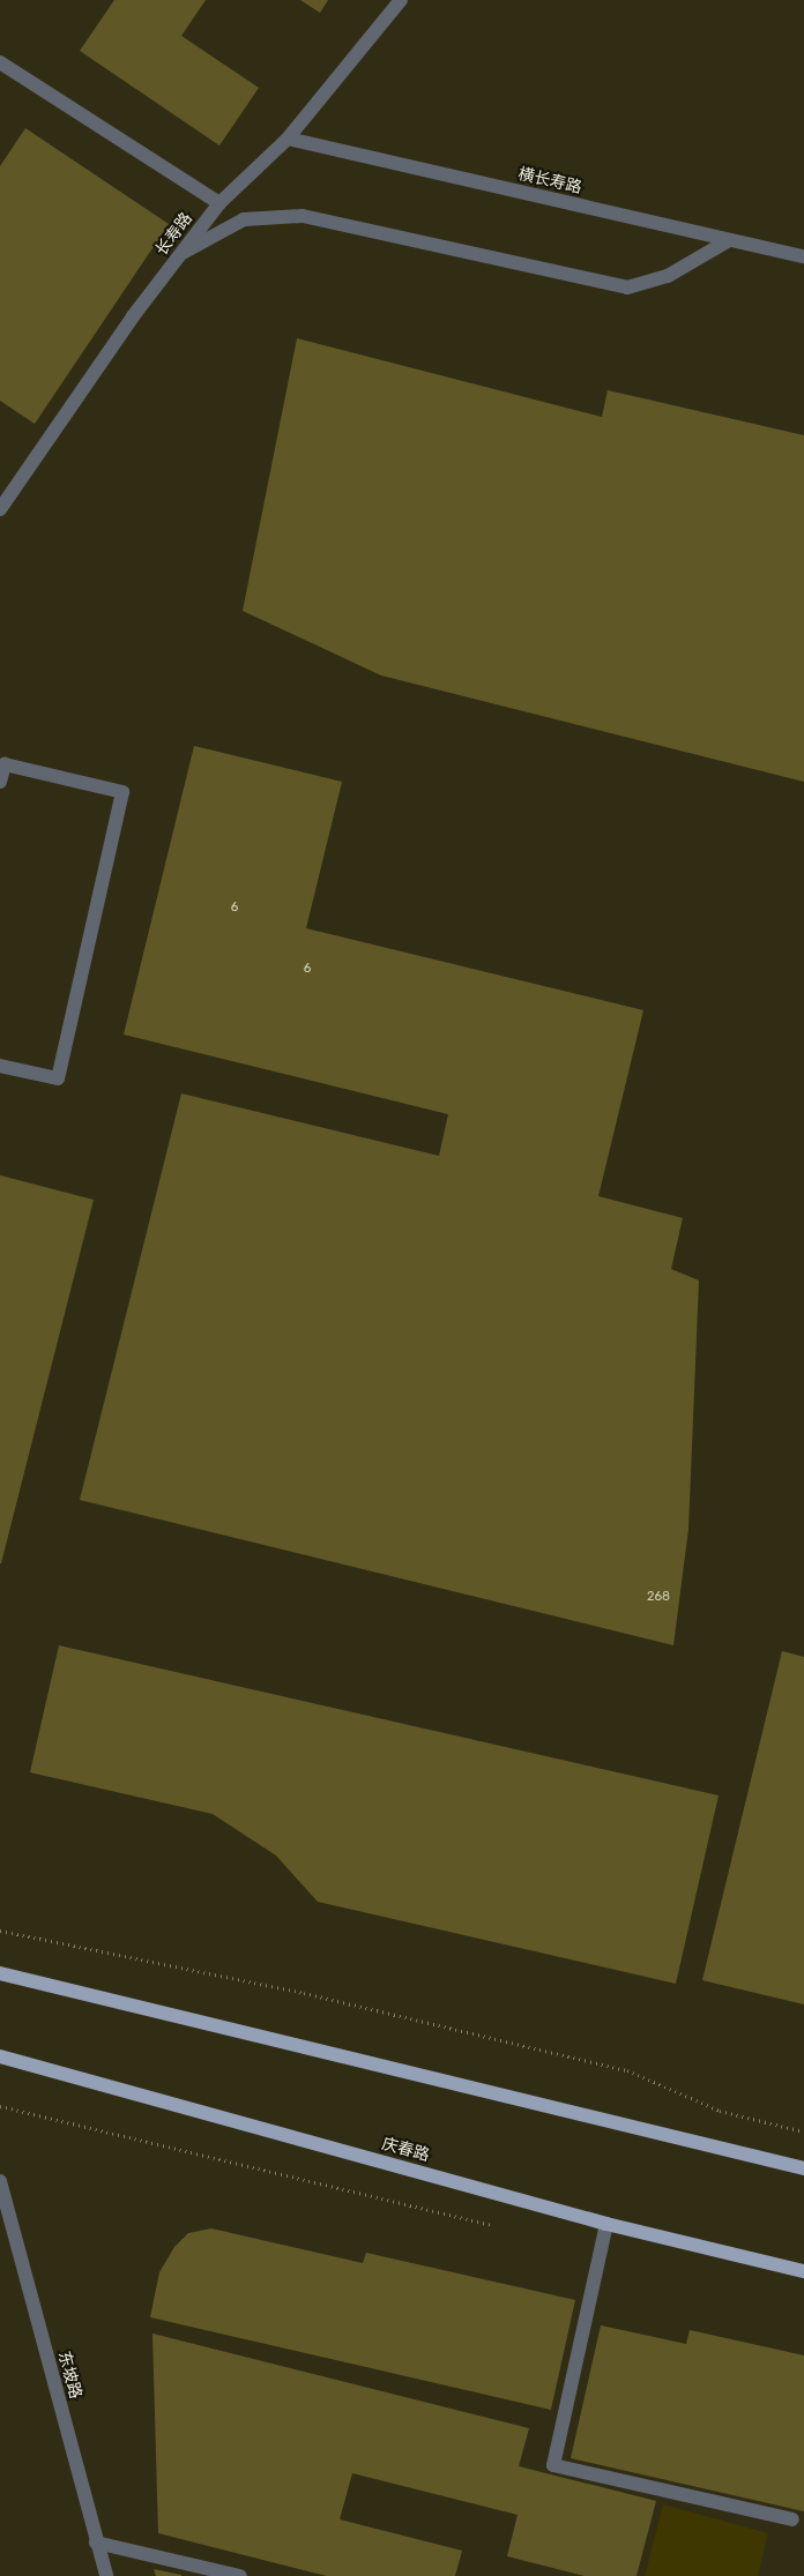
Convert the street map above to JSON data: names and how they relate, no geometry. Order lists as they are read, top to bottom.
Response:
{
  "streets": {
    "main road": ["庆春路"],
    "street": ["横长寿路", "长寿路", "东坡路"]
  },
  "crossings": [
    ["横长寿路", "长寿路"]
  ],
  "house_numbers": ["6", "6", "268"]
}
